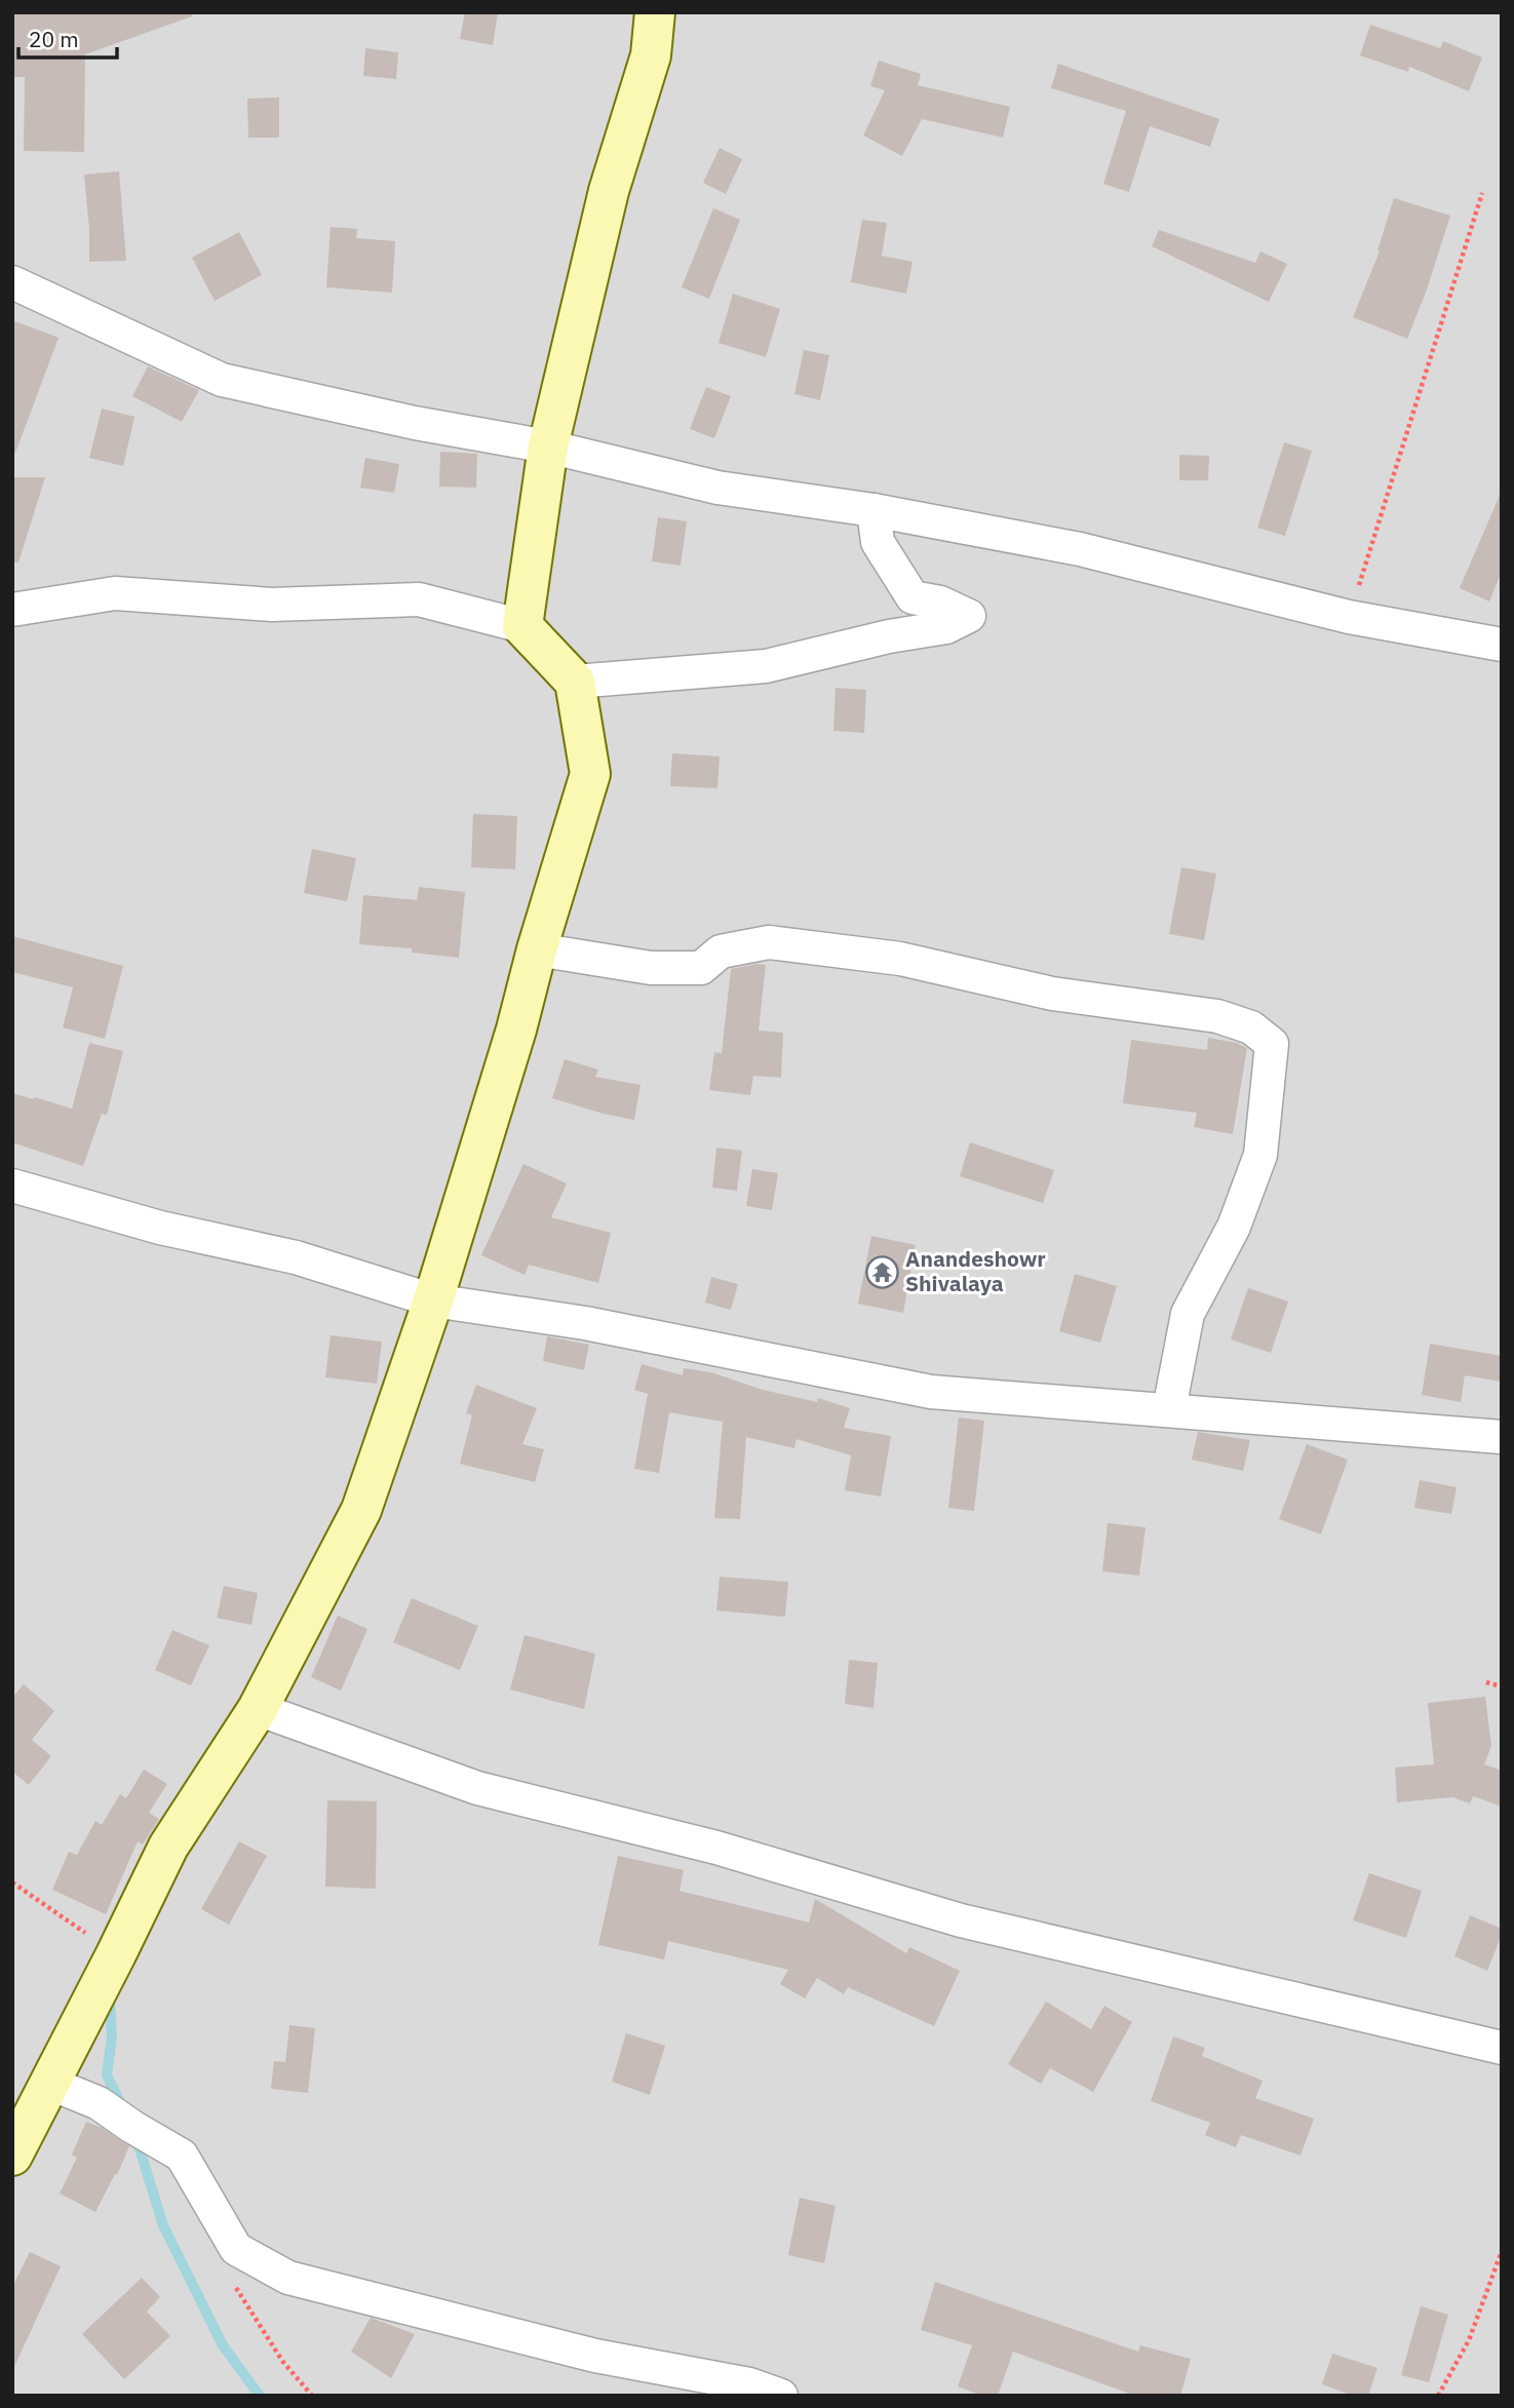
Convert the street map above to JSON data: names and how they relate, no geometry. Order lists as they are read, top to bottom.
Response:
{
  "places": {
    "temple": ["Anandeshowr Shivalaya"]
  },
  "scale_bar": "20 m"
}
